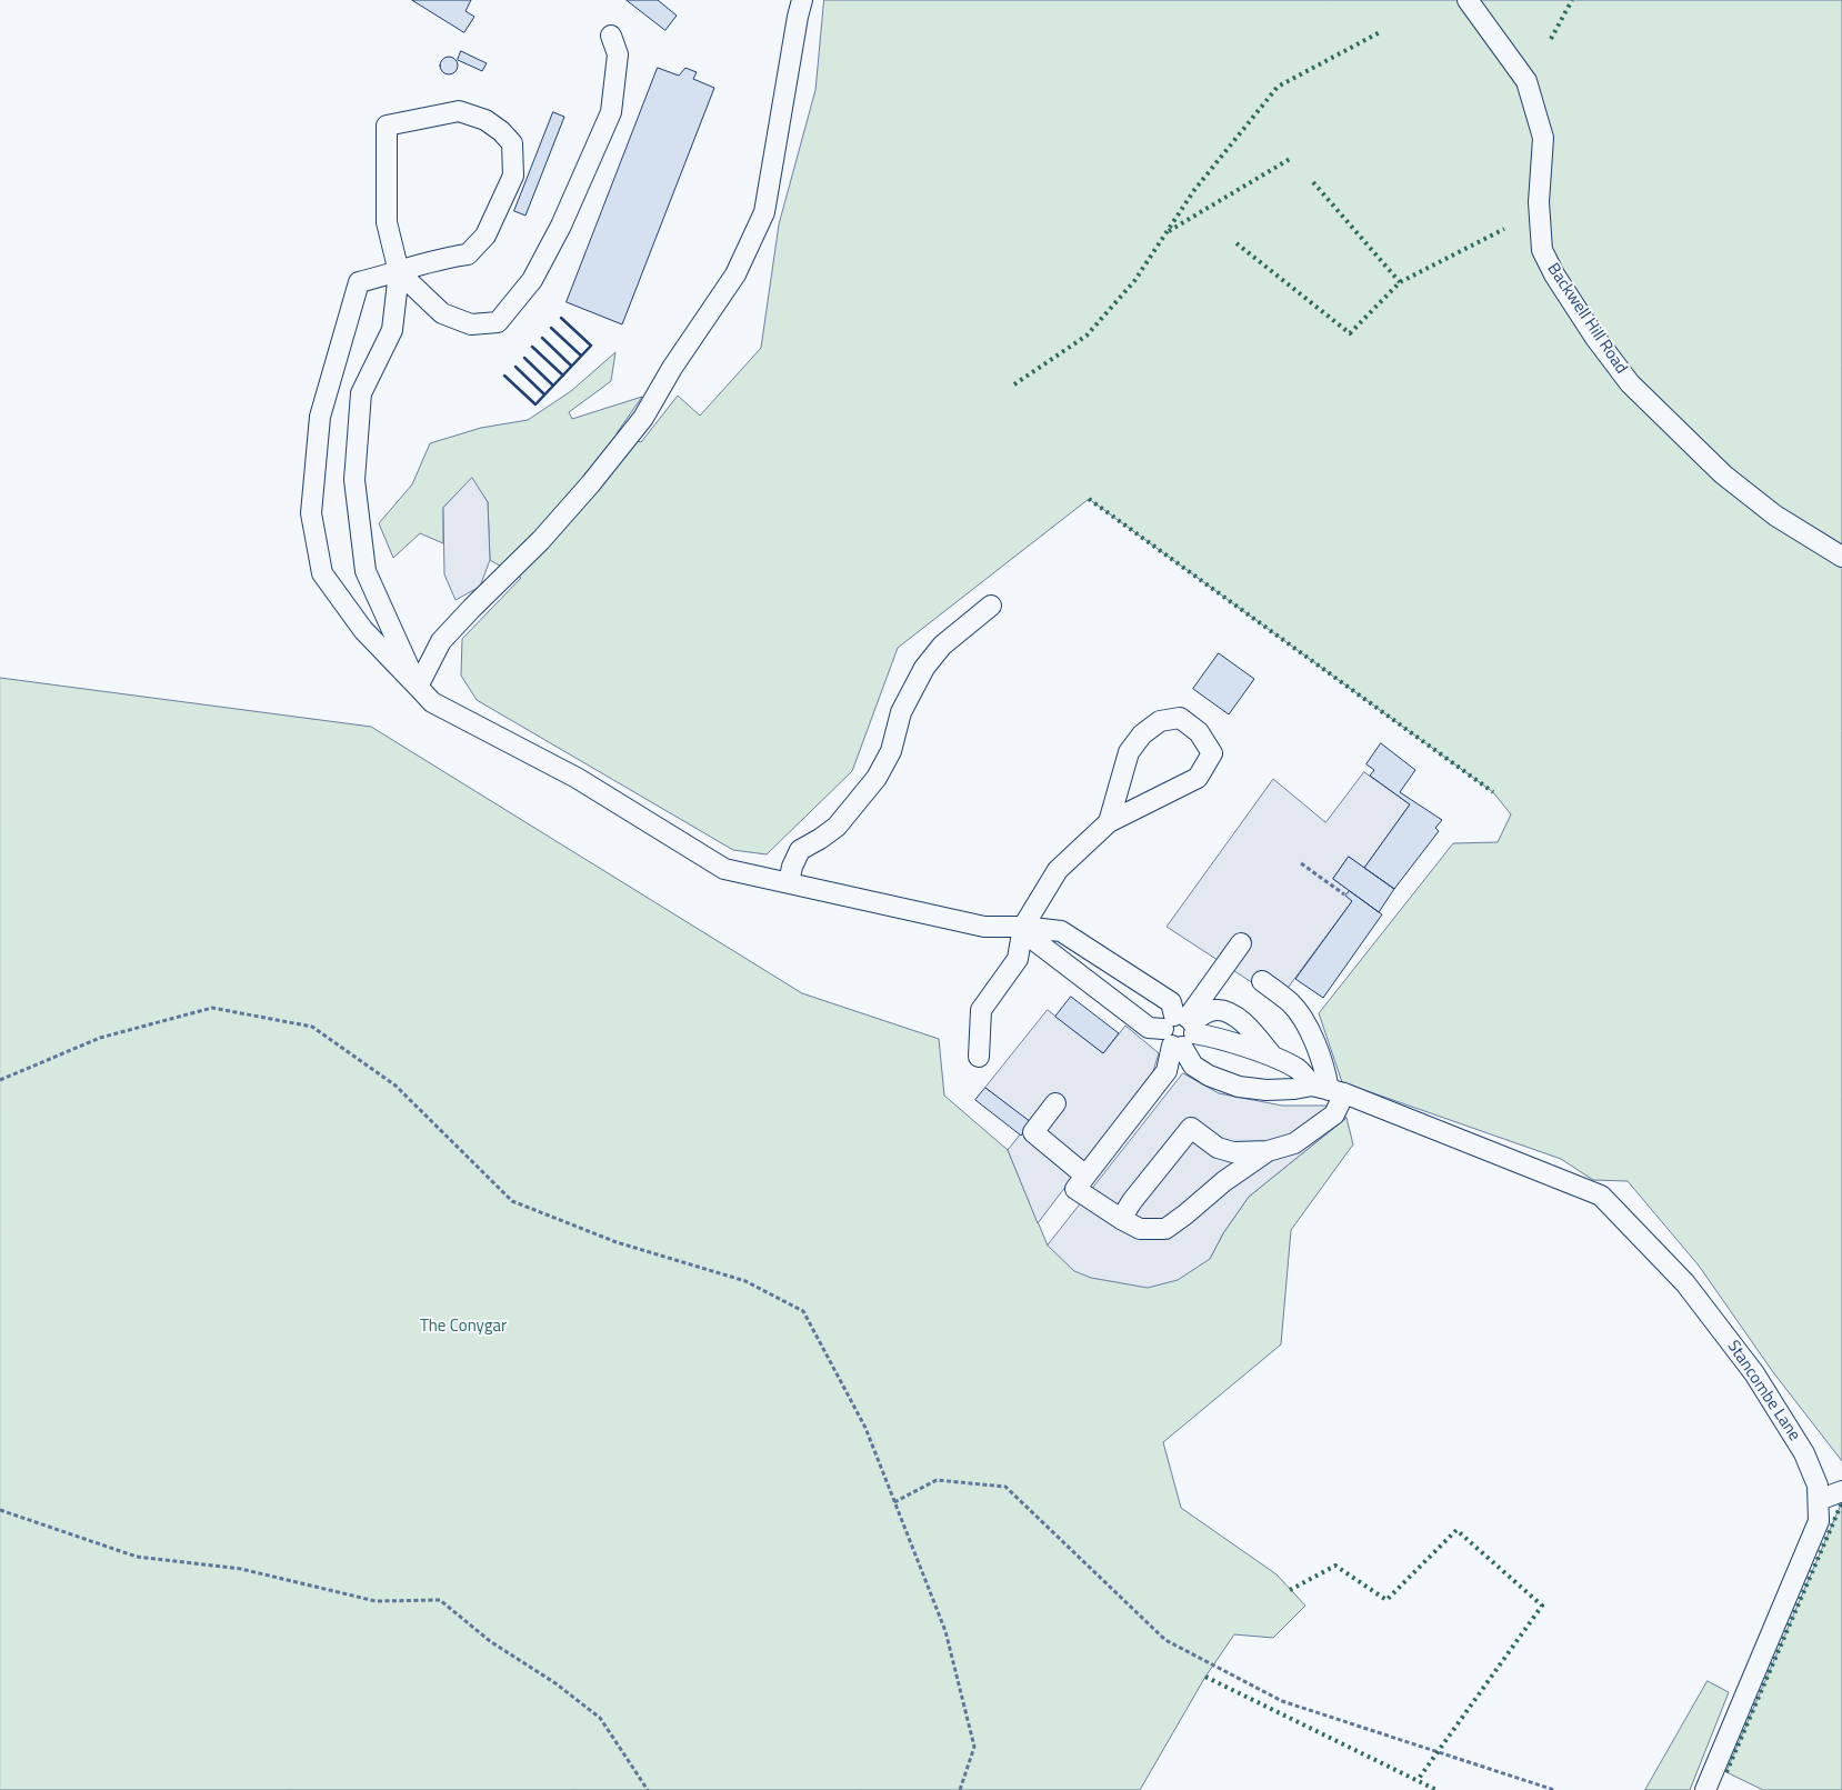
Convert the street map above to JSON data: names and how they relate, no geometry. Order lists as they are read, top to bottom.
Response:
{
  "streets": {
    "street": ["Backwell Hill Road", "Stancombe Lane"]
  },
  "parks": ["The Conygar"]
}
